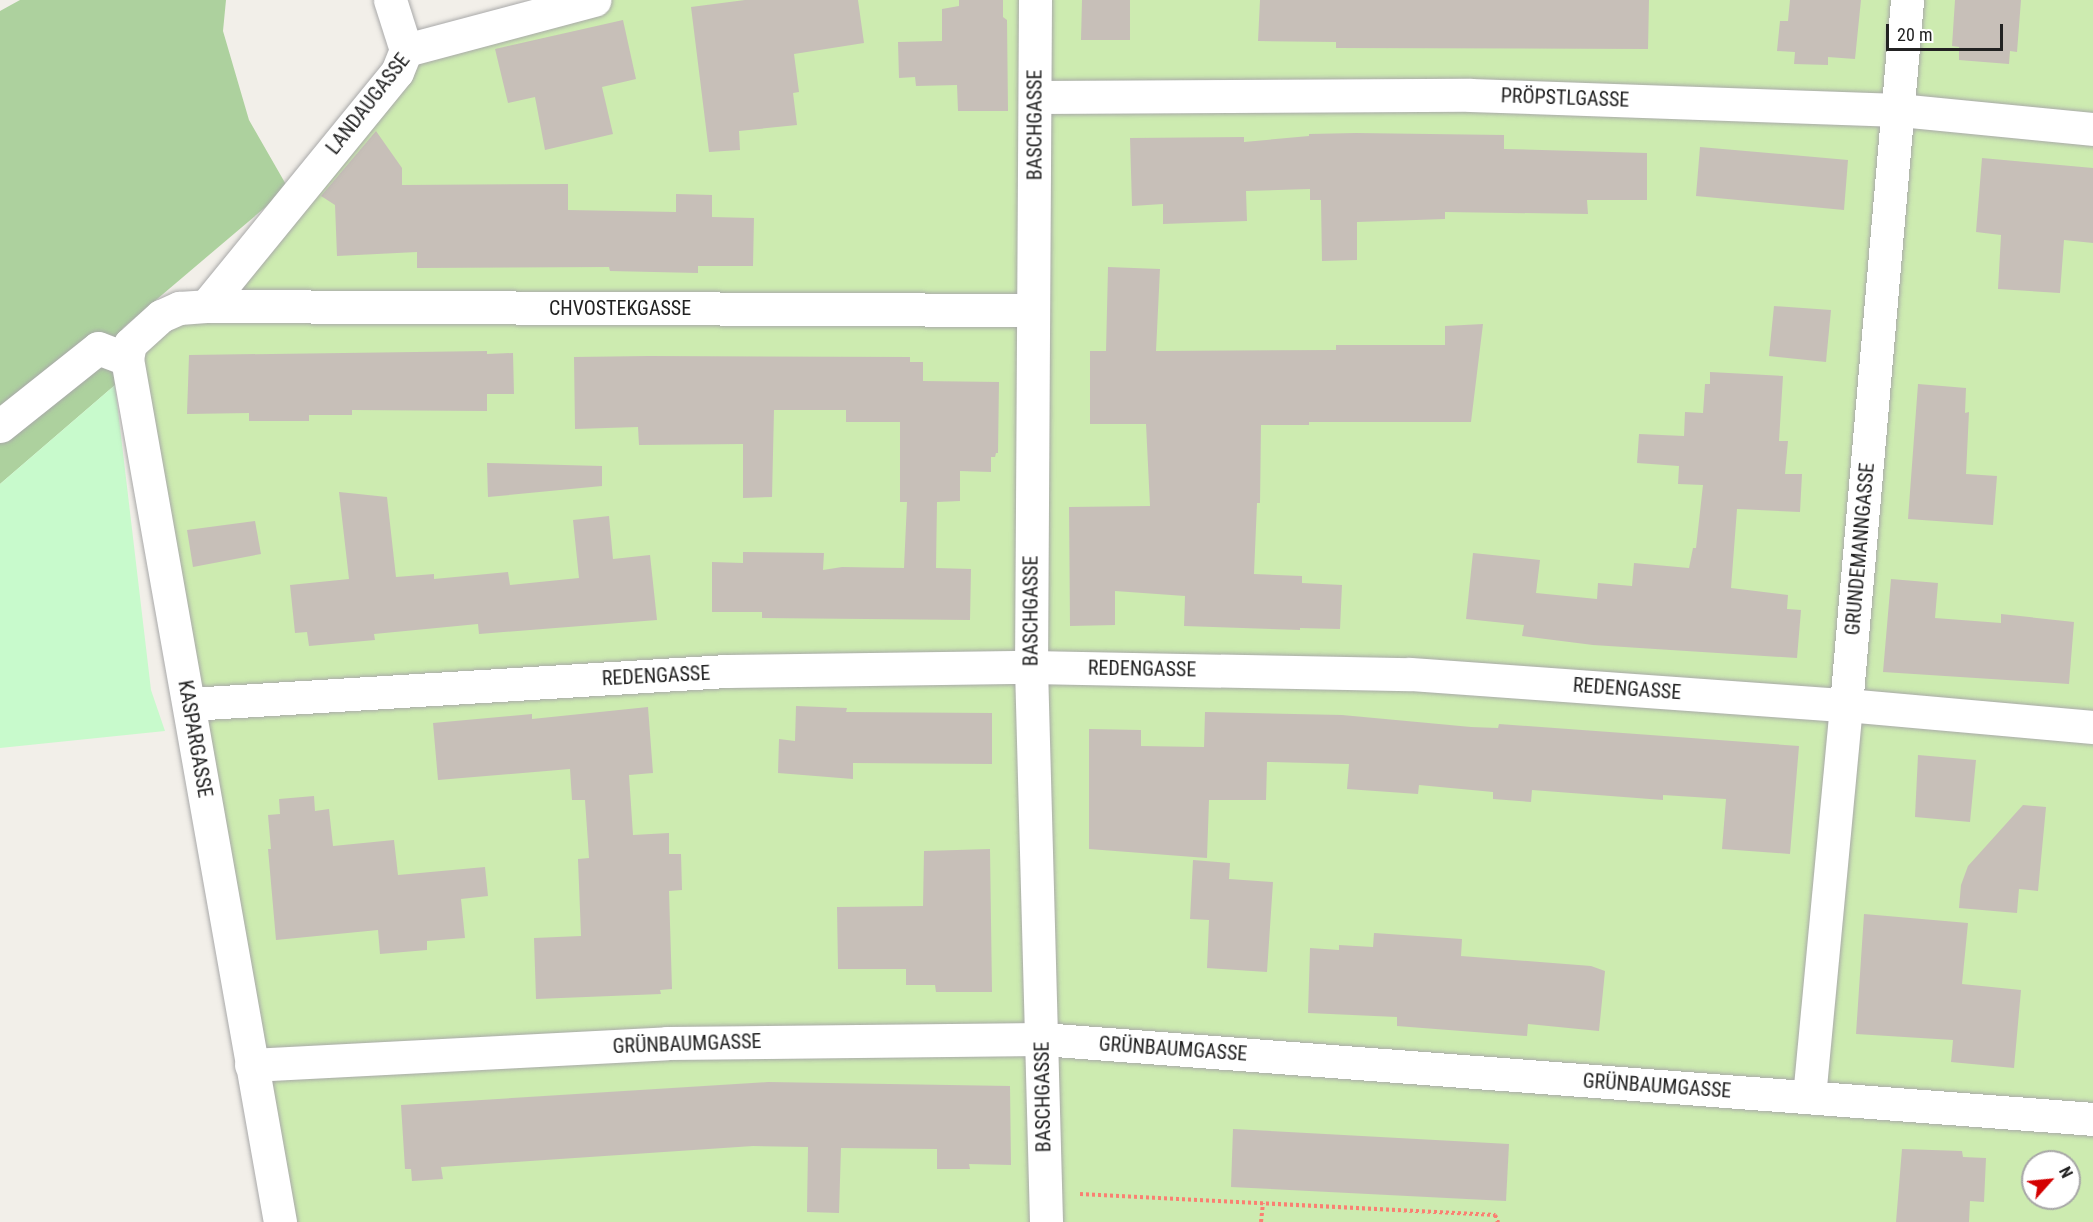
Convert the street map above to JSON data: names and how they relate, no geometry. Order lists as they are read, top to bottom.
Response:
{
  "streets": {
    "street": [
      "PRÖPSTLGASSE",
      "LANDAUGASSE",
      "BASCHGASSE",
      "CHVOSTEKGASSE",
      "GRUNDEMANNGASSE",
      "REDENGASSE",
      "KASPARGASSE",
      "GRÜNBAUMGASSE"
    ]
  },
  "crossings": [
    ["PRÖPSTLGASSE", "BASCHGASSE"],
    ["PRÖPSTLGASSE", "GRUNDEMANNGASSE"],
    ["LANDAUGASSE", "CHVOSTEKGASSE"],
    ["BASCHGASSE", "CHVOSTEKGASSE"],
    ["BASCHGASSE", "REDENGASSE"],
    ["BASCHGASSE", "GRÜNBAUMGASSE"],
    ["GRUNDEMANNGASSE", "REDENGASSE"],
    ["GRUNDEMANNGASSE", "GRÜNBAUMGASSE"],
    ["REDENGASSE", "KASPARGASSE"],
    ["KASPARGASSE", "GRÜNBAUMGASSE"]
  ],
  "scale_bar": "20 m",
  "north": "top right"
}
